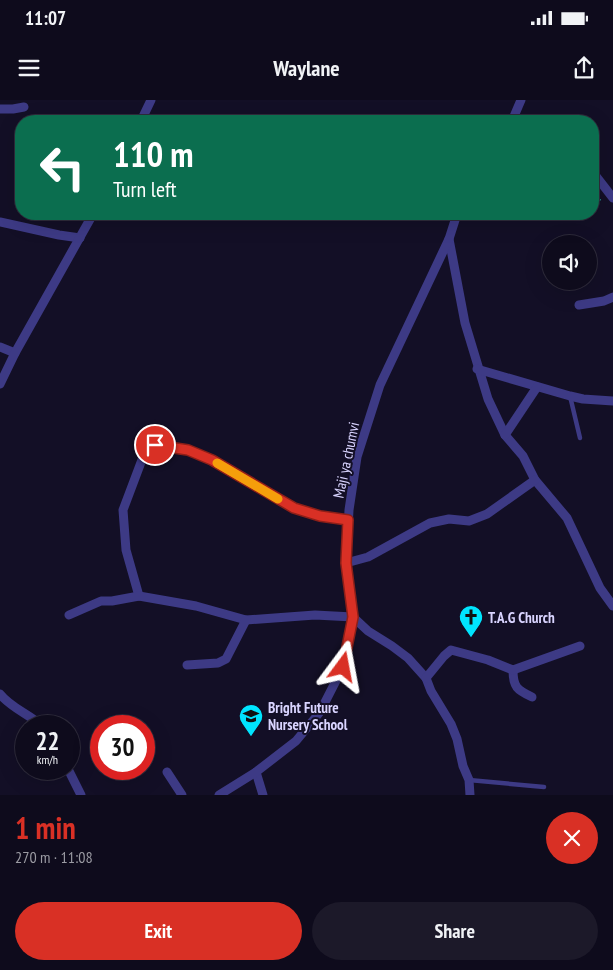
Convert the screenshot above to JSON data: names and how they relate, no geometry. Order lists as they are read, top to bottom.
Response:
{
  "streets": {
    "street": ["Maji ya chumvi"]
  },
  "places": {
    "church": ["T.A.G Church"],
    "school or university": ["Bright Future Nursery School"]
  },
  "page": {
    "status": "11:07",
    "header": "Waylane",
    "turn": ["110 m", "Turn left"],
    "speed": "22 km/h",
    "limit": "30",
    "heading": ["1 min", "270 m · 11:08"],
    "buttons": ["Exit", "Share"]
  }
}
